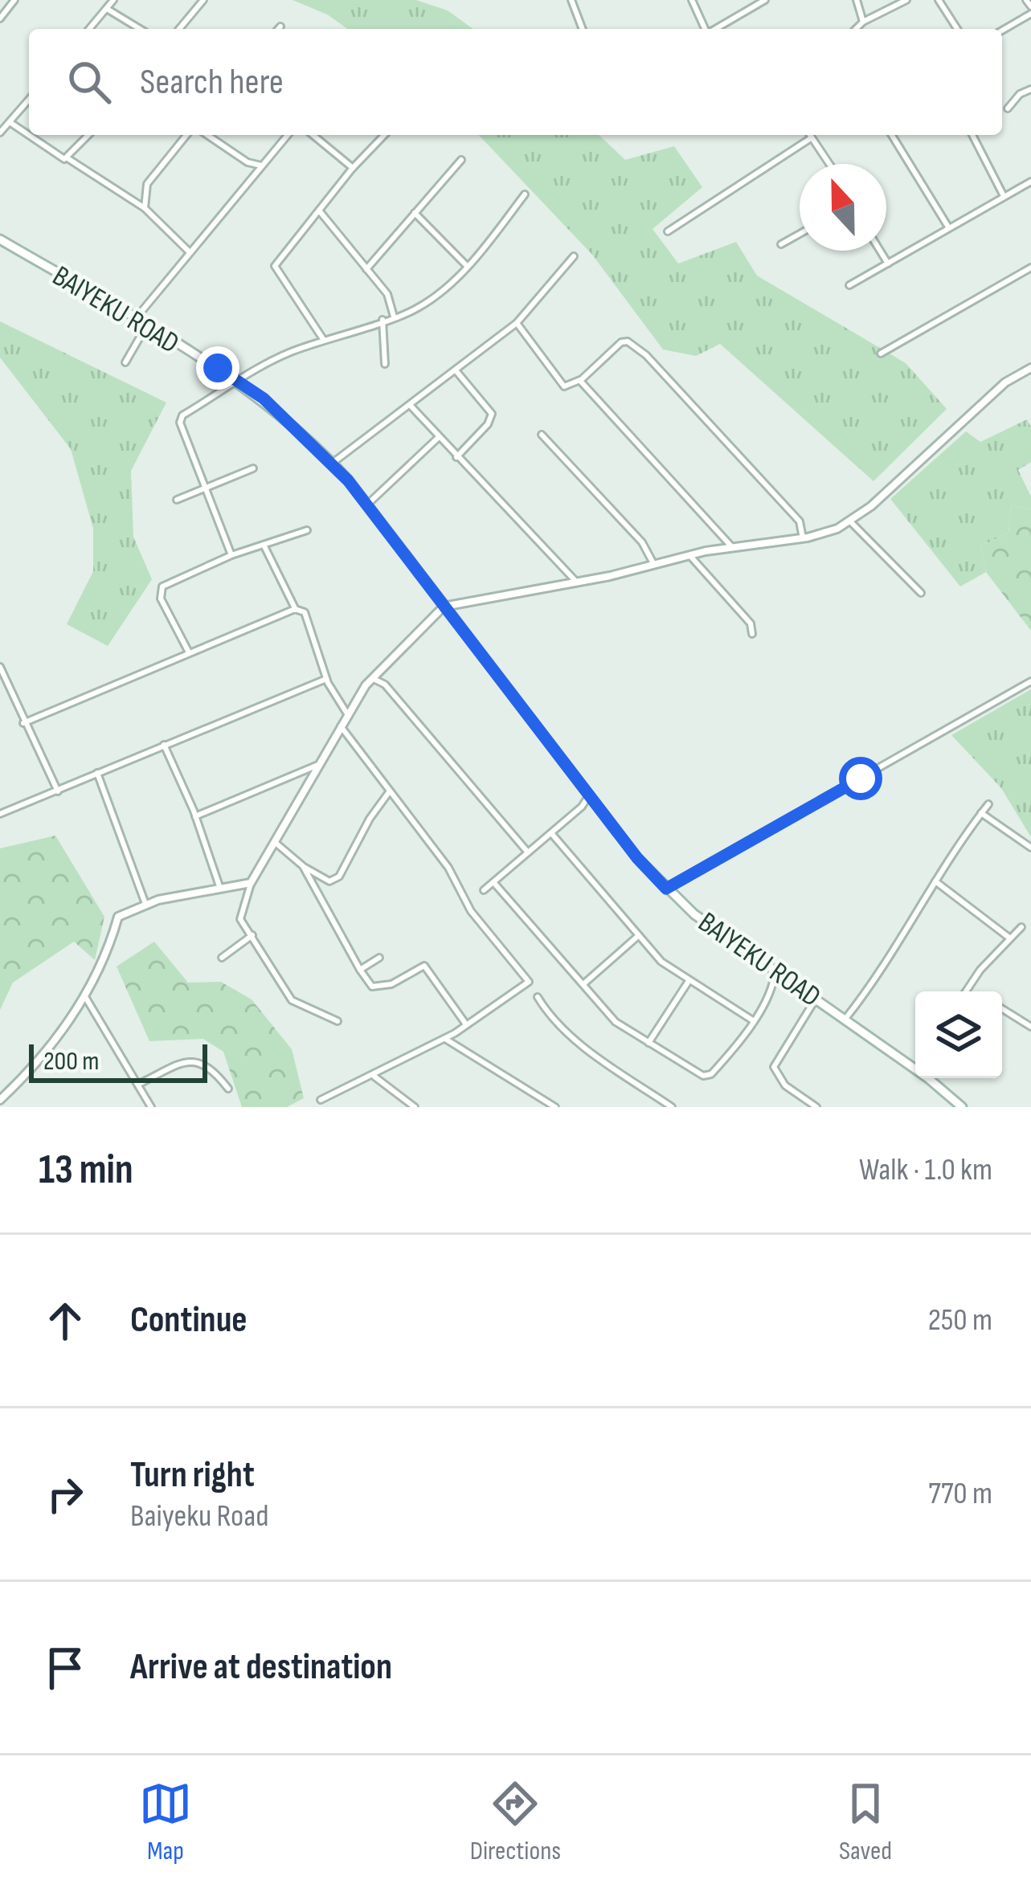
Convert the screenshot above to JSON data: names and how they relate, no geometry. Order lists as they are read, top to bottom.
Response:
{
  "streets": {
    "main road": ["BAIYEKU ROAD"]
  },
  "scale_bar": "200 m",
  "north": "top",
  "page": {
    "search": "Search here",
    "scale": "200 m",
    "heading": ["13 min", "Walk · 1.0 km"],
    "list": [
      ["Continue", "250 m"],
      ["Turn right", "Baiyeku Road", "770 m"],
      "Arrive at destination"
    ],
    "nav": ["Map", "Directions", "Saved"]
  }
}
